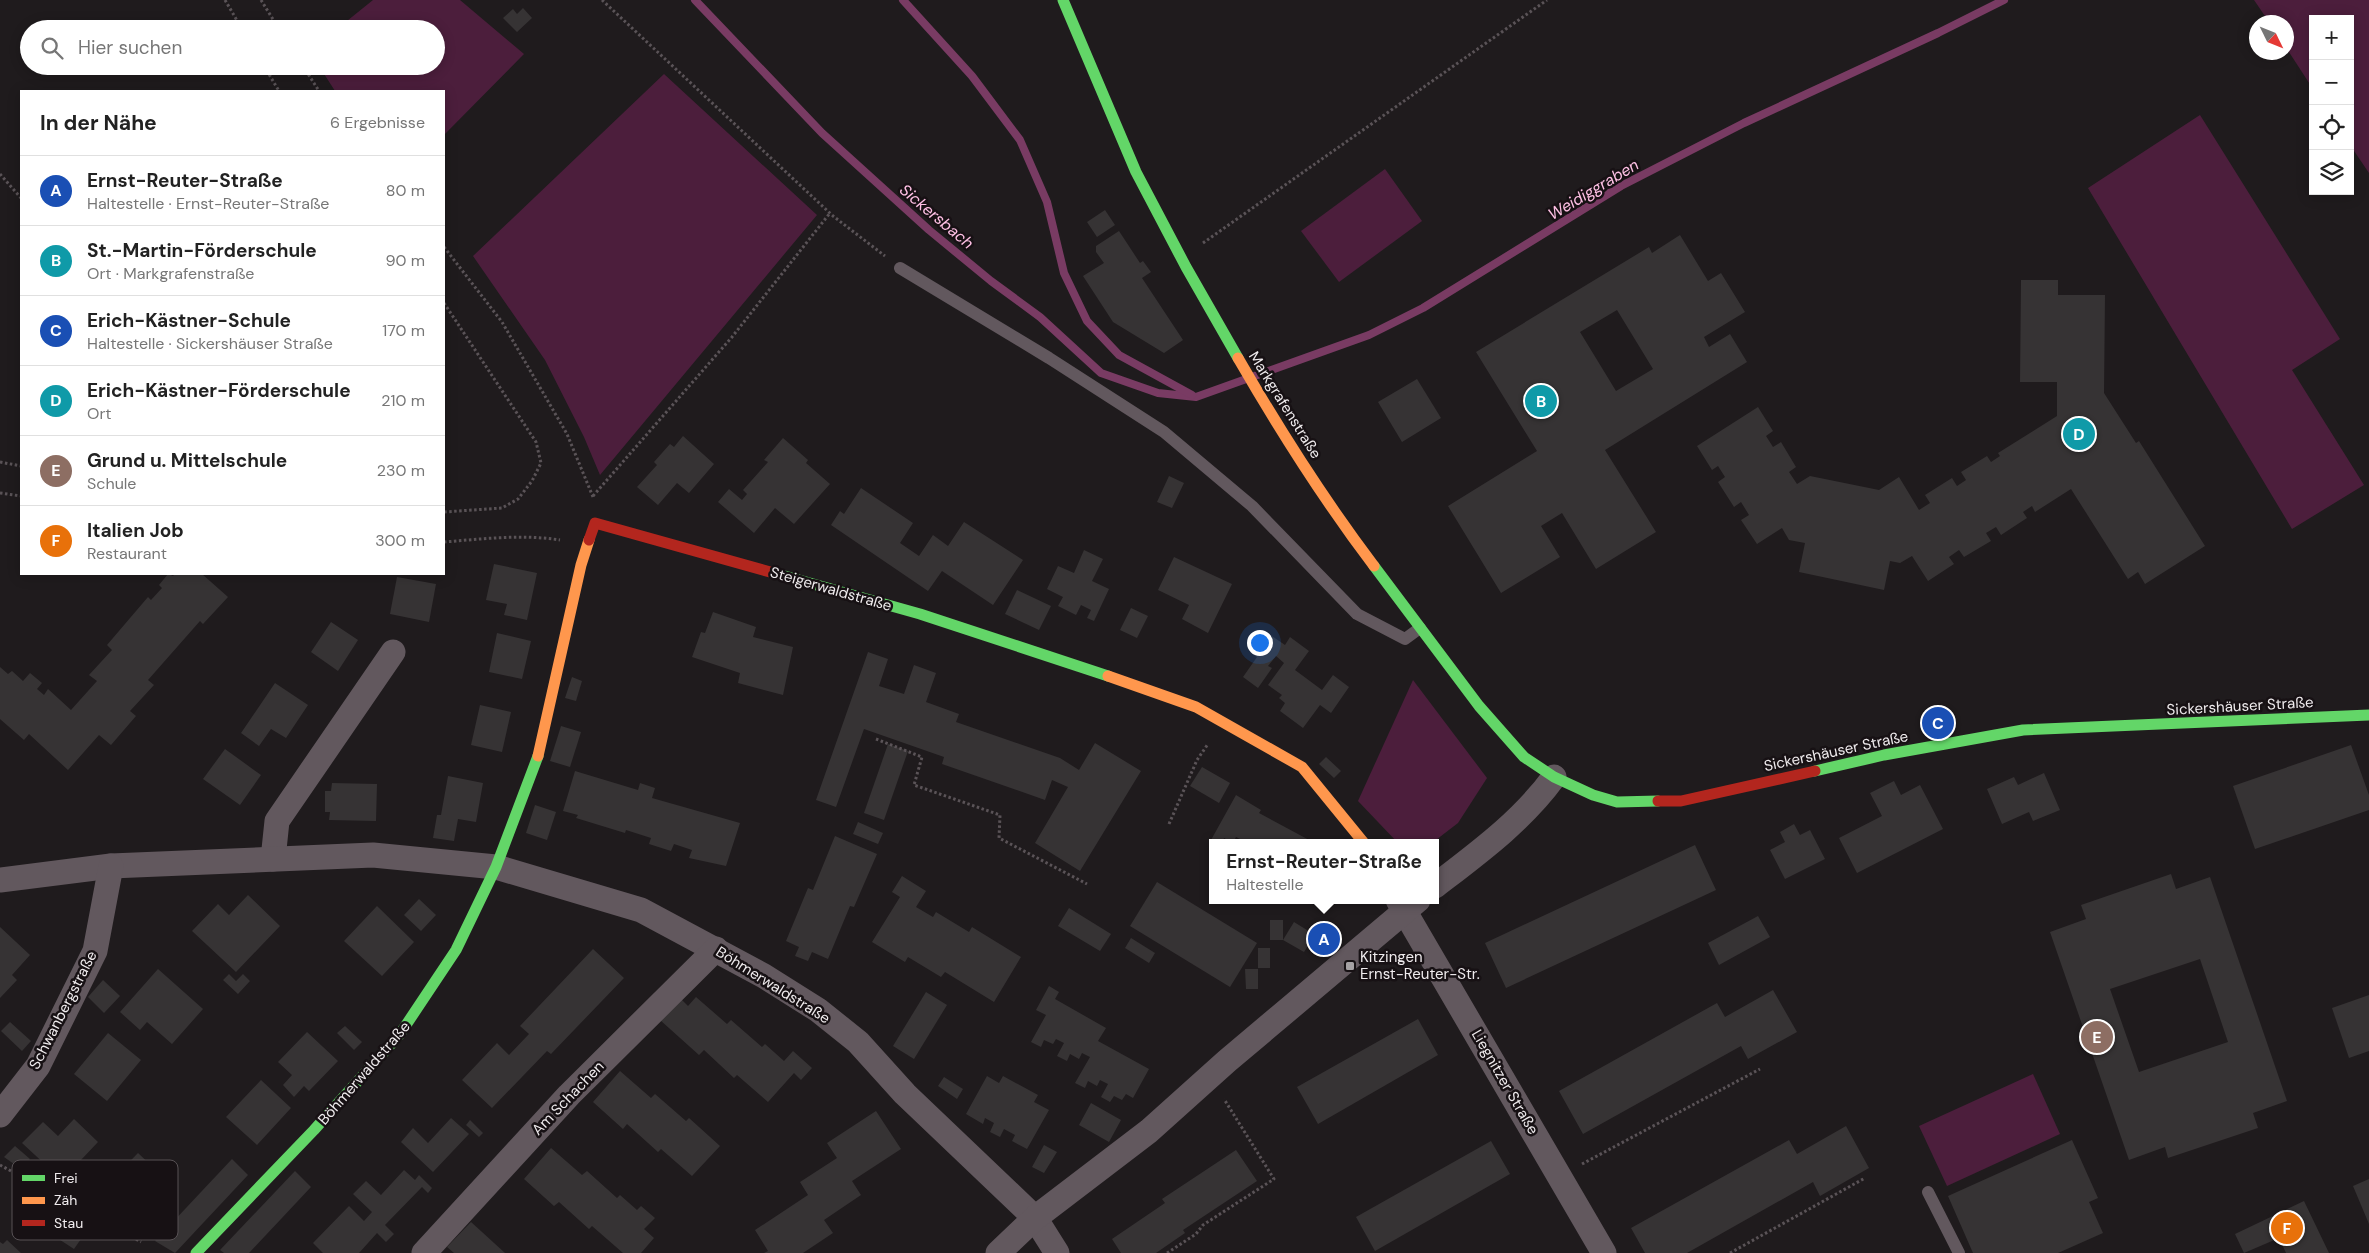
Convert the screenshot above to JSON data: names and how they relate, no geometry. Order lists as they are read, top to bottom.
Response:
{
  "streets": {
    "street": [
      "Markgrafenstraße",
      "Steigerwaldstraße",
      "Sickershäuser Straße",
      "Böhmerwaldstraße",
      "Schwanbergstraße",
      "Liegnitzer Straße",
      "Am Schachen"
    ]
  },
  "crossings": [
    ["Markgrafenstraße", "Sickershäuser Straße"],
    ["Böhmerwaldstraße", "Schwanbergstraße"],
    ["Böhmerwaldstraße", "Am Schachen"]
  ],
  "water": ["Weidiggraben", "Sickersbach"],
  "places": {
    "transit": ["Kitzingen Ernst-Reuter-Str."]
  },
  "legend": ["Frei", "Zäh", "Stau"],
  "north": "bottom right",
  "page": {
    "map_buttons": ["+", "−"],
    "search": "Hier suchen",
    "heading": ["In der Nähe", "6 Ergebnisse"],
    "list": [
      {
        "mark": "A",
        "name": "Ernst-Reuter-Straße",
        "note": "Haltestelle · Ernst-Reuter-Straße",
        "value": "80 m"
      },
      {
        "mark": "B",
        "name": "St.-Martin-Förderschule",
        "note": "Ort · Markgrafenstraße",
        "value": "90 m"
      },
      {
        "mark": "C",
        "name": "Erich-Kästner-Schule",
        "note": "Haltestelle · Sickershäuser Straße",
        "value": "170 m"
      },
      {
        "mark": "D",
        "name": "Erich-Kästner-Förderschule",
        "note": "Ort",
        "value": "210 m"
      },
      {
        "mark": "E",
        "name": "Grund u. Mittelschule",
        "note": "Schule",
        "value": "230 m"
      },
      {
        "mark": "F",
        "name": "Italien Job",
        "note": "Restaurant",
        "value": "300 m"
      }
    ],
    "pins": [
      "B",
      "D",
      "C",
      "A",
      "E",
      "F"
    ],
    "popup": ["Ernst-Reuter-Straße", "Haltestelle"]
  }
}
